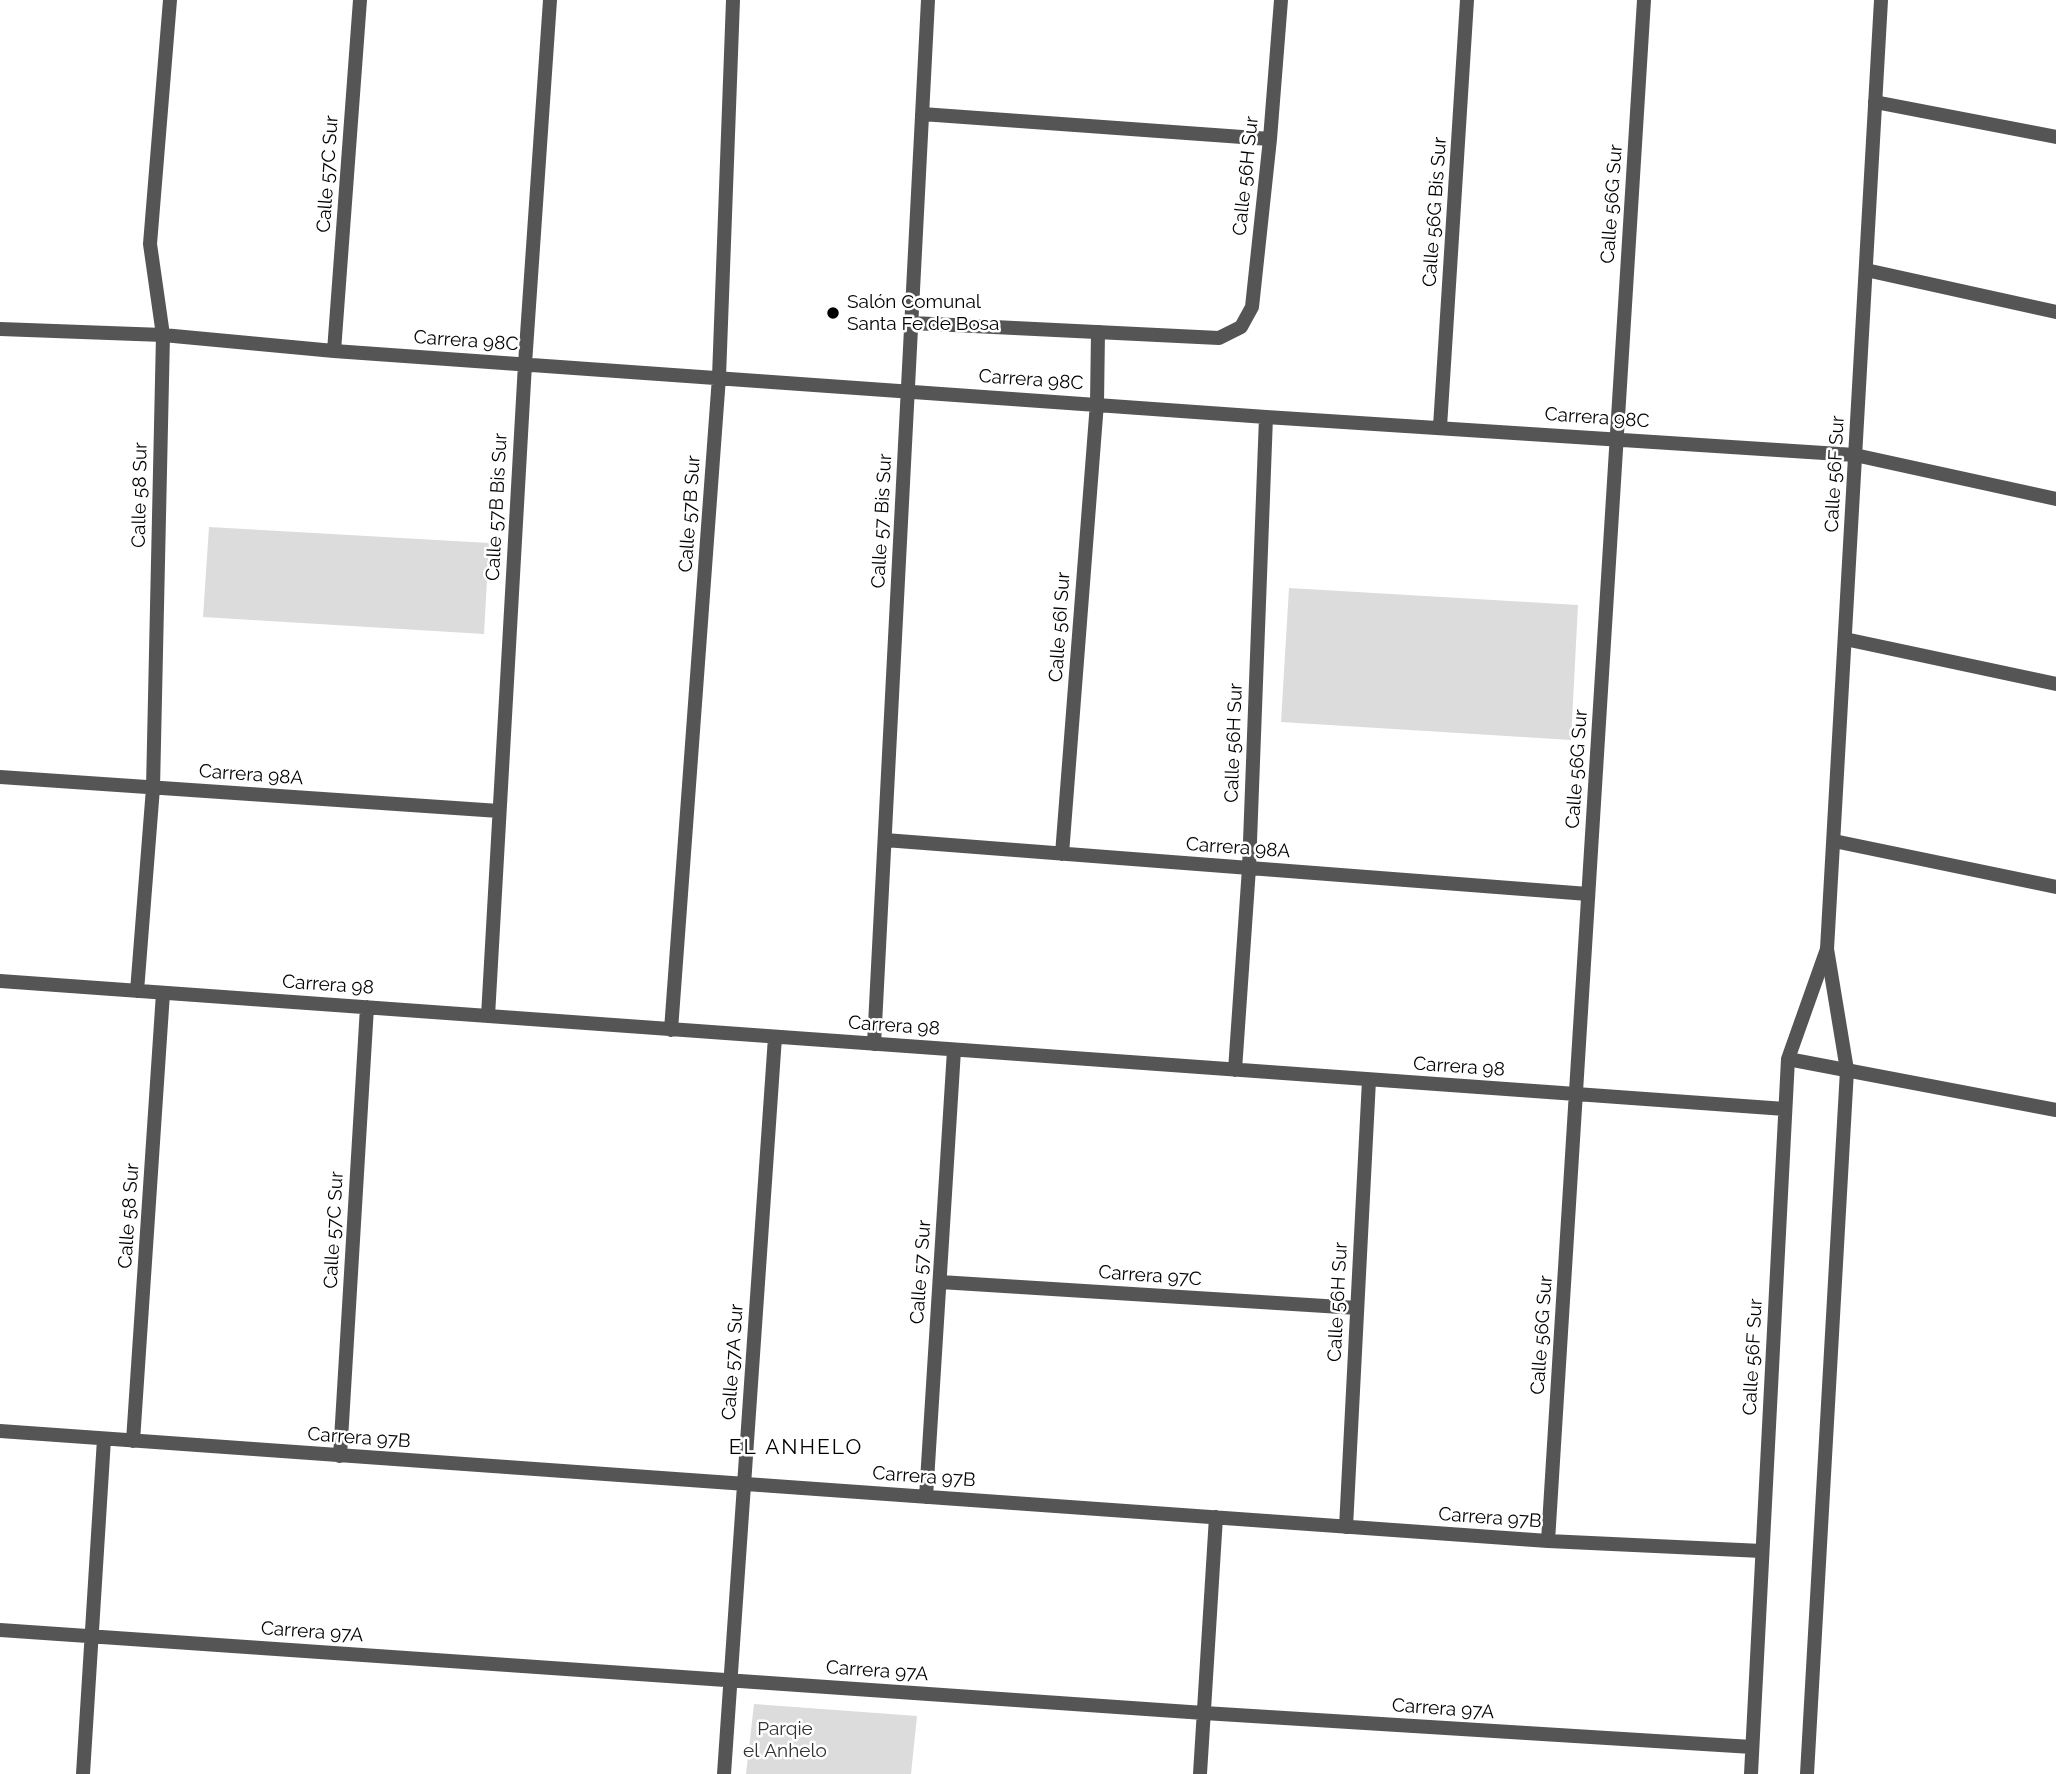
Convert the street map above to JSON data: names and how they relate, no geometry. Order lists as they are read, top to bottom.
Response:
{
  "streets": {
    "street": [
      "Calle 57C Sur",
      "Calle 56H Sur",
      "Calle 56G Sur",
      "Calle 56G Bis Sur",
      "Carrera 98C",
      "Calle 56F Sur",
      "Calle 58 Sur",
      "Calle 57B Bis Sur",
      "Calle 57B Sur",
      "Calle 57 Bis Sur",
      "Calle 56I Sur",
      "Carrera 98A",
      "Carrera 98",
      "Calle 57 Sur",
      "Carrera 97C",
      "Calle 57A Sur",
      "Carrera 97B",
      "Carrera 97A"
    ]
  },
  "crossings": [
    ["Calle 57C Sur", "Carrera 98C"],
    ["Calle 57C Sur", "Carrera 98"],
    ["Calle 57C Sur", "Carrera 97B"],
    ["Calle 56H Sur", "Carrera 98C"],
    ["Calle 56H Sur", "Calle 56I Sur"],
    ["Calle 56H Sur", "Carrera 98A"],
    ["Calle 56H Sur", "Carrera 98"],
    ["Calle 56H Sur", "Carrera 97C"],
    ["Calle 56H Sur", "Carrera 97B"],
    ["Calle 56G Sur", "Carrera 98C"],
    ["Calle 56G Sur", "Carrera 98A"],
    ["Calle 56G Sur", "Carrera 98"],
    ["Calle 56G Sur", "Carrera 97B"],
    ["Calle 56G Bis Sur", "Carrera 98C"],
    ["Carrera 98C", "Calle 56F Sur"],
    ["Carrera 98C", "Calle 58 Sur"],
    ["Carrera 98C", "Calle 57B Bis Sur"],
    ["Carrera 98C", "Calle 57B Sur"],
    ["Carrera 98C", "Calle 57 Bis Sur"],
    ["Carrera 98C", "Calle 56I Sur"],
    ["Calle 56F Sur", "Carrera 98"],
    ["Calle 56F Sur", "Carrera 97B"],
    ["Calle 56F Sur", "Carrera 97A"],
    ["Calle 58 Sur", "Carrera 98A"],
    ["Calle 58 Sur", "Carrera 98"],
    ["Calle 58 Sur", "Carrera 97B"],
    ["Calle 57B Bis Sur", "Carrera 98A"],
    ["Calle 57B Bis Sur", "Carrera 98"],
    ["Calle 57B Sur", "Carrera 98"],
    ["Calle 57 Bis Sur", "Carrera 98A"],
    ["Calle 57 Bis Sur", "Carrera 98"],
    ["Calle 56I Sur", "Carrera 98A"],
    ["Carrera 98", "Calle 57 Sur"],
    ["Carrera 98", "Calle 57A Sur"],
    ["Calle 57 Sur", "Carrera 97C"],
    ["Calle 57 Sur", "Carrera 97B"],
    ["Calle 57A Sur", "Carrera 97B"],
    ["Calle 57A Sur", "Carrera 97A"]
  ],
  "districts": ["EL ANHELO"],
  "parks": ["Parqie el Anhelo"],
  "places": ["Salón Comunal Santa Fe de Bosa"]
}
